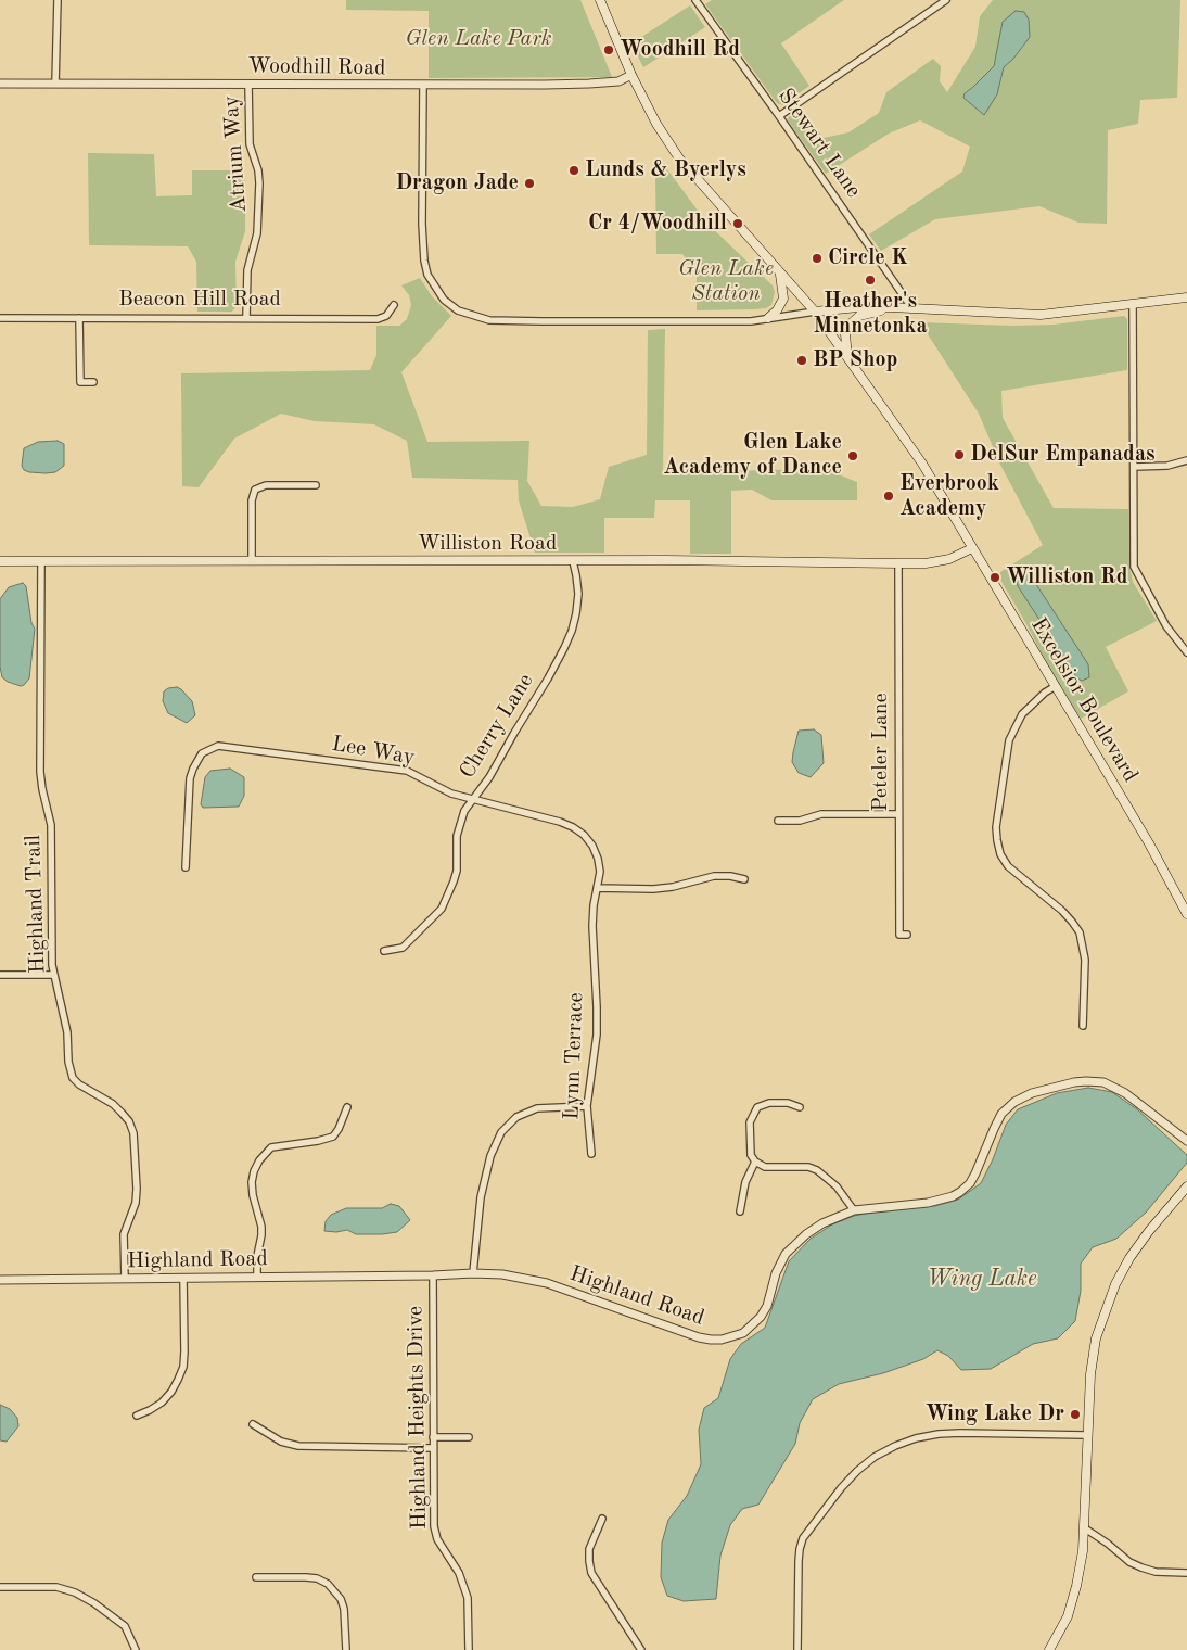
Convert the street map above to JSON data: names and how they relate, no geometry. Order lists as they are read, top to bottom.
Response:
{
  "streets": {
    "main road": ["Williston Road", "Excelsior Boulevard"],
    "street": [
      "Woodhill Road",
      "Stewart Lane",
      "Atrium Way",
      "Beacon Hill Road",
      "Cherry Lane",
      "Lee Way",
      "Peteler Lane",
      "Highland Trail",
      "Lynn Terrace",
      "Highland Road",
      "Highland Heights Drive"
    ]
  },
  "crossings": [
    ["Woodhill Road", "Atrium Way"],
    ["Woodhill Road", "Excelsior Boulevard"],
    ["Atrium Way", "Beacon Hill Road"],
    ["Williston Road", "Excelsior Boulevard"],
    ["Williston Road", "Cherry Lane"],
    ["Williston Road", "Peteler Lane"],
    ["Williston Road", "Highland Trail"],
    ["Cherry Lane", "Lee Way"],
    ["Lee Way", "Lynn Terrace"],
    ["Highland Trail", "Highland Road"],
    ["Highland Road", "Highland Heights Drive"]
  ],
  "water": ["Wing Lake"],
  "parks": ["Glen Lake Park", "Glen Lake Station"],
  "places": [
    "Woodhill Rd",
    "Lunds & Byerlys",
    "Dragon Jade",
    "Cr 4/Woodhill",
    "Circle K",
    "Heather's Minnetonka",
    "BP Shop",
    "DelSur Empanadas",
    "Glen Lake Academy of Dance",
    "Everbrook Academy",
    "Williston Rd",
    "Wing Lake Dr"
  ]
}
